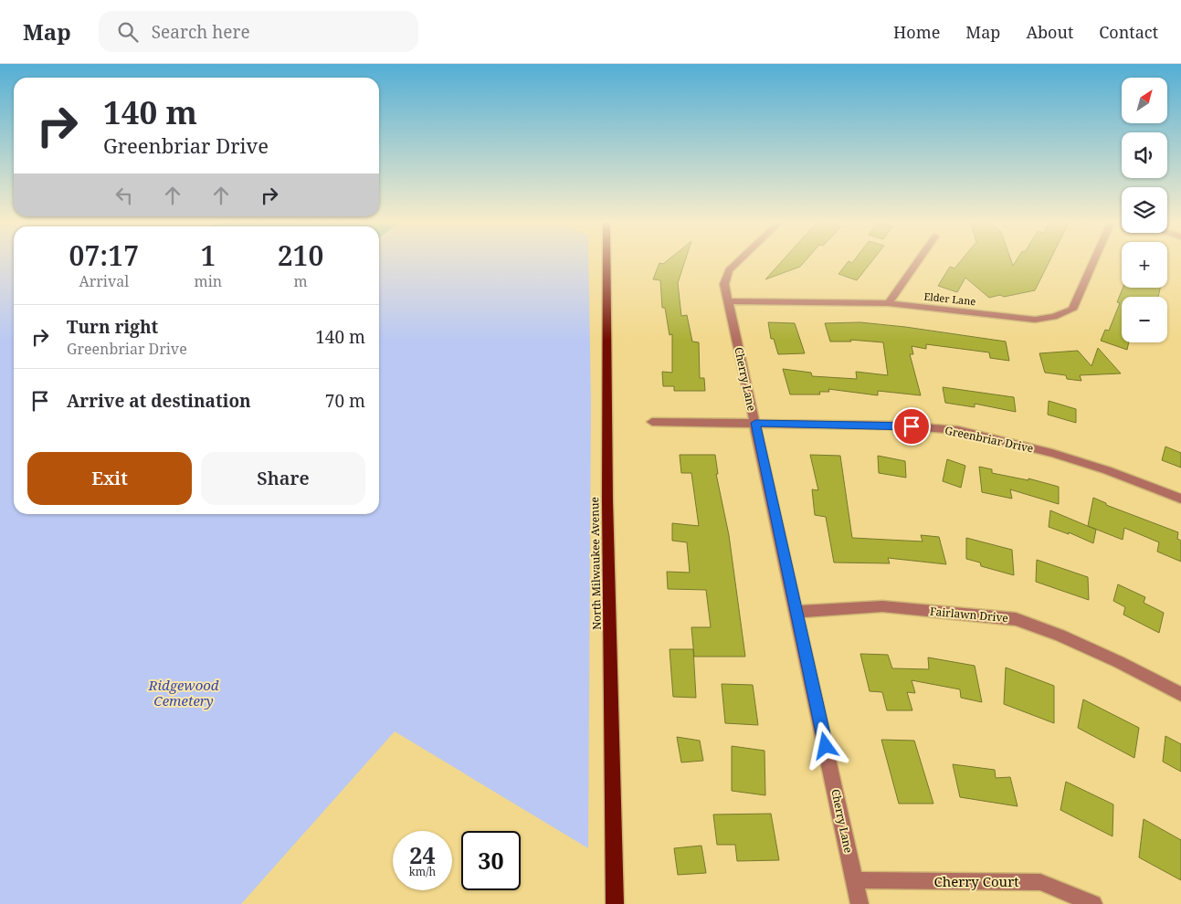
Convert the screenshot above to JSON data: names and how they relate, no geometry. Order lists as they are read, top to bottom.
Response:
{
  "streets": {
    "main road": ["North Milwaukee Avenue"],
    "street": [
      "Elder Lane",
      "Cherry Lane",
      "Greenbriar Drive",
      "Fairlawn Drive",
      "Cherry Court"
    ]
  },
  "crossings": [
    ["Elder Lane", "Cherry Lane"],
    ["Cherry Lane", "Greenbriar Drive"],
    ["Cherry Lane", "Fairlawn Drive"],
    ["Cherry Lane", "Cherry Court"]
  ],
  "parks": ["Ridgewood Cemetery"],
  "north": "top right",
  "page": {
    "header": "Map",
    "search": "Search here",
    "nav": [
      "Home",
      "Map",
      "About",
      "Contact"
    ],
    "map_buttons": ["+", "−"],
    "turn": ["140 m", "Greenbriar Drive"],
    "eta": [
      "07:17",
      "Arrival",
      "1",
      "min",
      "210",
      "m"
    ],
    "list": [
      {
        "name": "Turn right",
        "note": "Greenbriar Drive",
        "value": "140 m"
      },
      {
        "name": "Arrive at destination",
        "value": "70 m"
      }
    ],
    "buttons": ["Exit", "Share"],
    "speed": "24 km/h",
    "limit": "30"
  }
}
